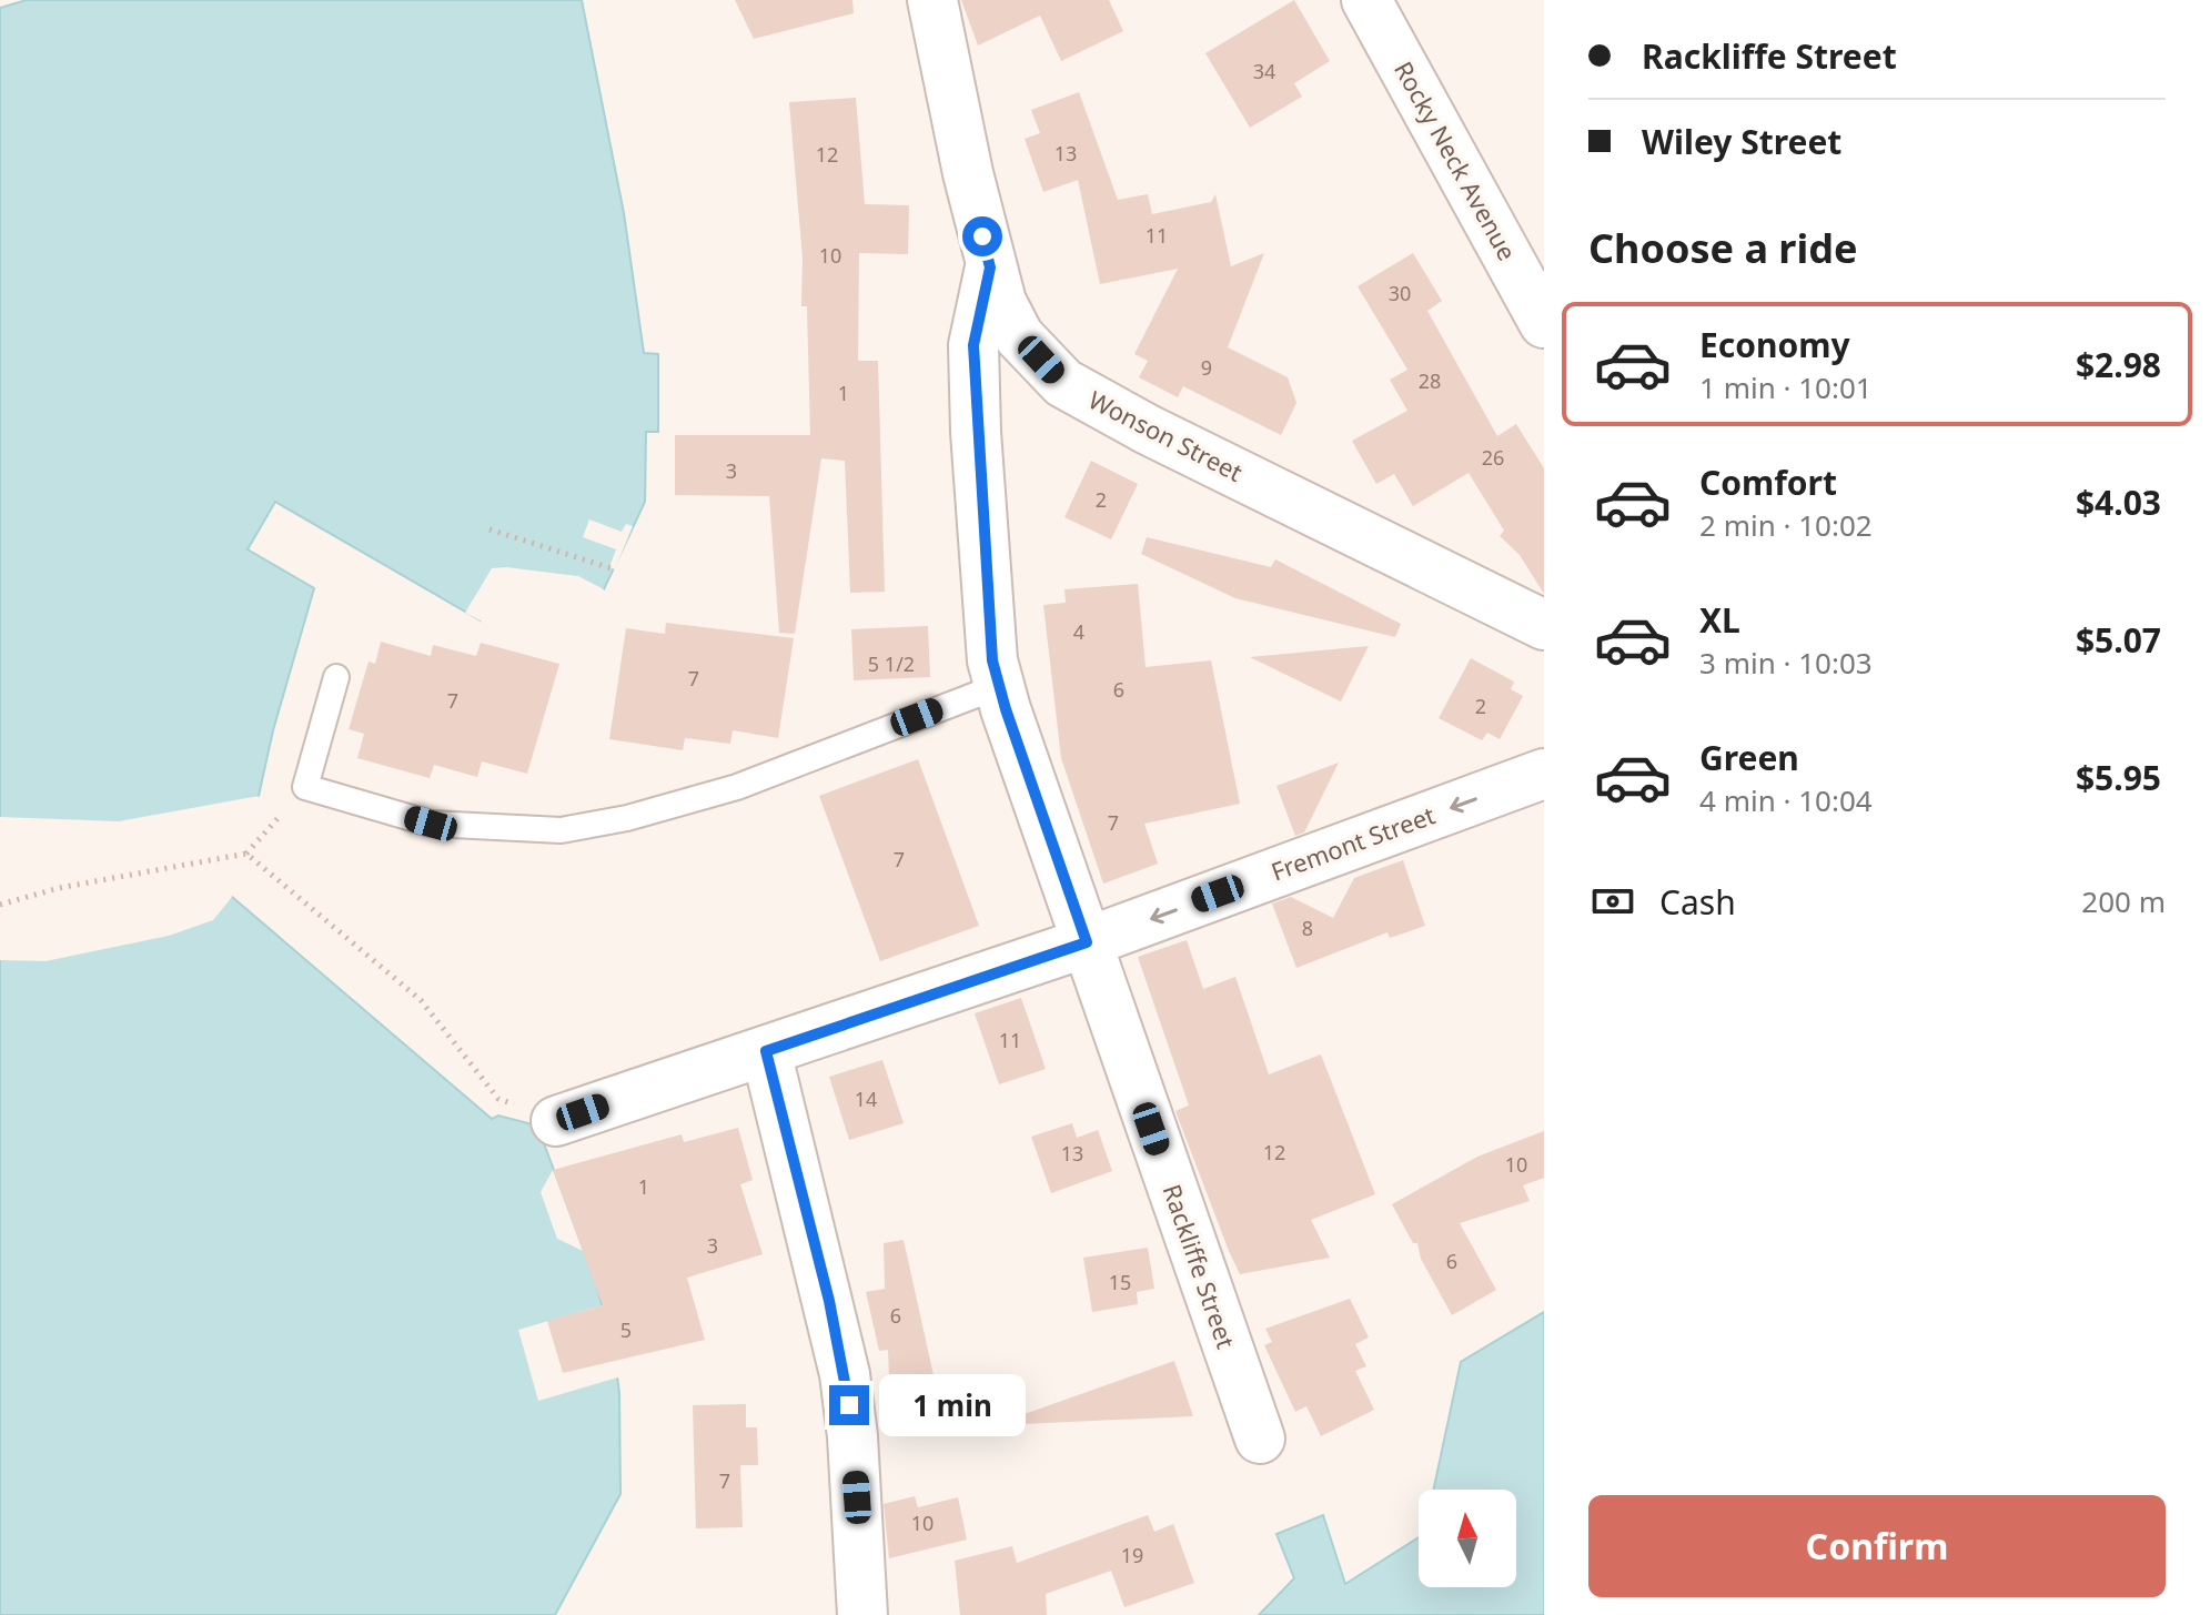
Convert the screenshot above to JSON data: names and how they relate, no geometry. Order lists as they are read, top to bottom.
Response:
{
  "streets": {
    "street": [
      "Rocky Neck Avenue",
      "Wonson Street",
      "Fremont Street",
      "Rackliffe Street"
    ]
  },
  "crossings": [
    ["Wonson Street", "Rackliffe Street"],
    ["Fremont Street", "Rackliffe Street"]
  ],
  "one_way": ["Fremont Street"],
  "house_numbers": [
    "34",
    "13",
    "12",
    "11",
    "10",
    "30",
    "9",
    "28",
    "1",
    "26",
    "3",
    "2",
    "4",
    "5 1/2",
    "7",
    "6",
    "7",
    "2",
    "7",
    "7",
    "8",
    "11",
    "14",
    "12",
    "13",
    "10",
    "1",
    "3",
    "6",
    "15",
    "6",
    "5",
    "7",
    "10",
    "19"
  ],
  "north": "top",
  "page": {
    "banner": ["Rackliffe Street", "Wiley Street"],
    "heading": "Choose a ride",
    "list": [
      {
        "name": "Economy",
        "note": "1 min · 10:01",
        "value": "$2.98"
      },
      {
        "name": "Comfort",
        "note": "2 min · 10:02",
        "value": "$4.03"
      },
      {
        "name": "XL",
        "note": "3 min · 10:03",
        "value": "$5.07"
      },
      {
        "name": "Green",
        "note": "4 min · 10:04",
        "value": "$5.95"
      }
    ],
    "pay": ["Cash", "200 m"],
    "bubble": "1 min",
    "buttons": "Confirm"
  }
}
